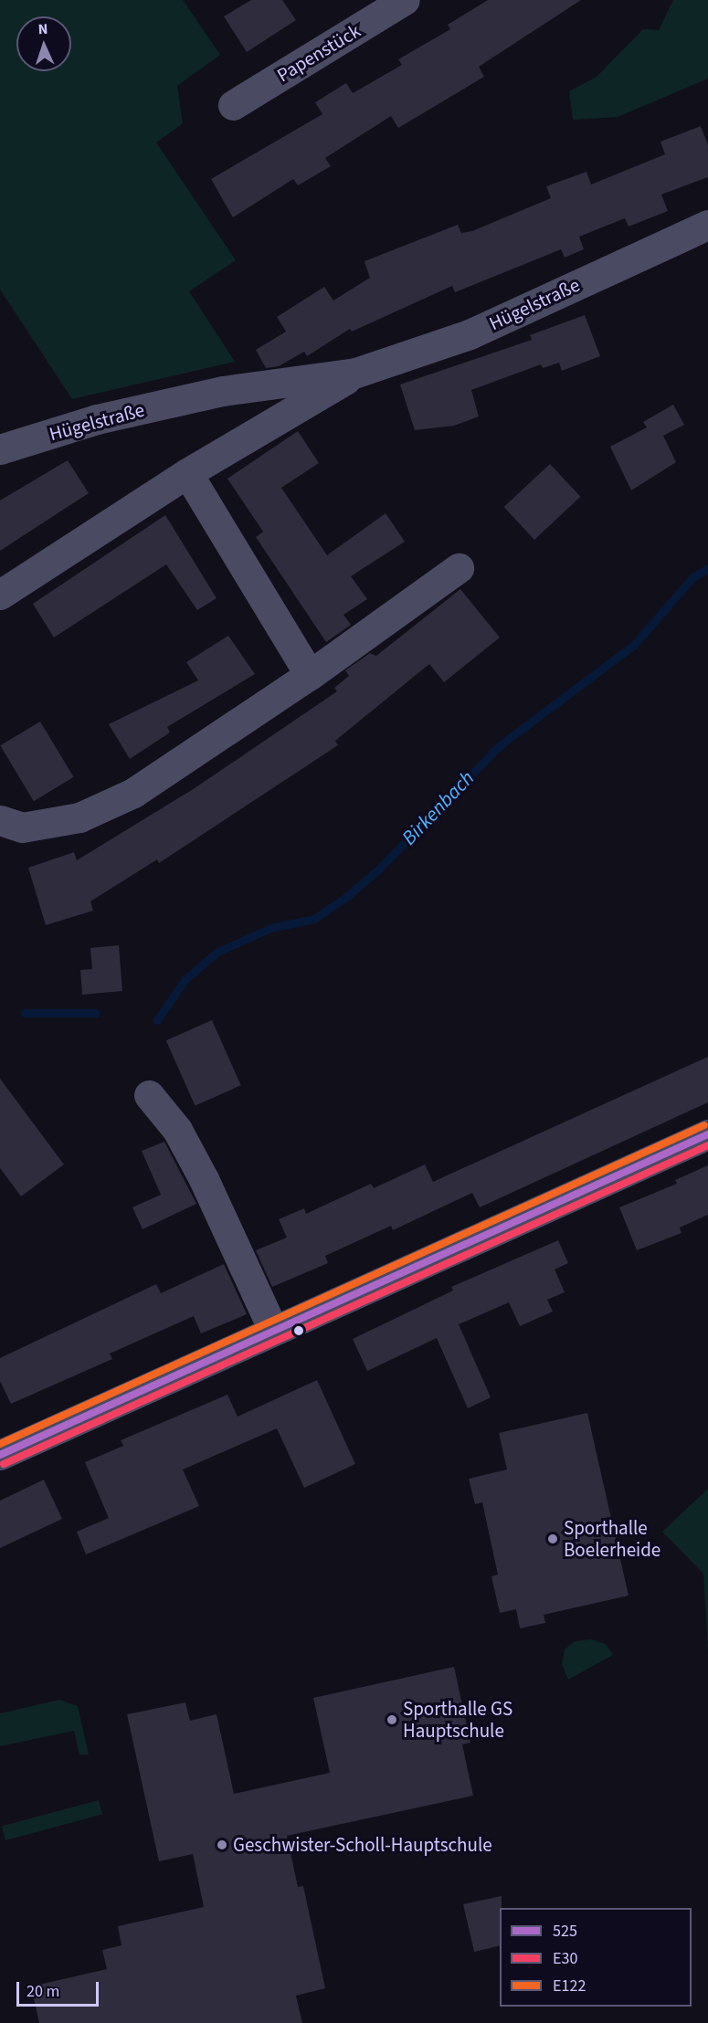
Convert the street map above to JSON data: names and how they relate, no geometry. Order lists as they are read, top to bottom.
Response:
{
  "streets": {
    "street": ["Papenstück", "Hügelstraße"]
  },
  "water": ["Birkenbach"],
  "places": ["Sporthalle Boelerheide", "Sporthalle GS Hauptschule", "Geschwister-Scholl-Hauptschule"],
  "lines": ["transit line E122", "transit line 525", "transit line E30"],
  "legend": ["525", "E30", "E122"],
  "scale_bar": "20 m",
  "north": "top"
}
